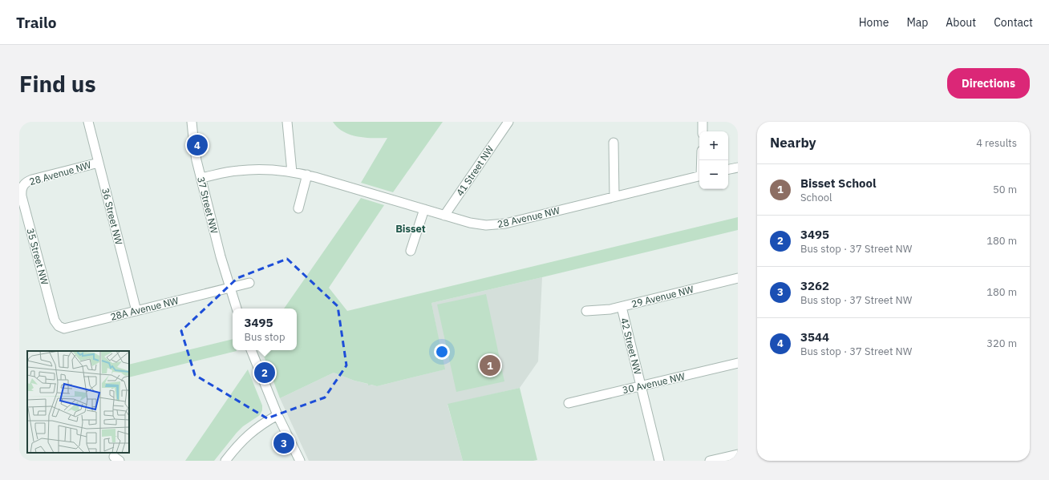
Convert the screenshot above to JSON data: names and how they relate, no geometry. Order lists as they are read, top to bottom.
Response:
{
  "streets": {
    "street": [
      "41 Street NW",
      "28 Avenue NW",
      "37 Street NW",
      "36 Street NW",
      "35 Street NW",
      "29 Avenue NW",
      "28A Avenue NW",
      "42 Street NW",
      "30 Avenue NW"
    ]
  },
  "crossings": [
    ["41 Street NW", "28 Avenue NW"],
    ["28 Avenue NW", "37 Street NW"],
    ["28 Avenue NW", "36 Street NW"],
    ["28 Avenue NW", "35 Street NW"],
    ["37 Street NW", "28A Avenue NW"],
    ["36 Street NW", "28A Avenue NW"],
    ["35 Street NW", "28A Avenue NW"],
    ["29 Avenue NW", "42 Street NW"],
    ["42 Street NW", "30 Avenue NW"]
  ],
  "districts": ["Bisset"],
  "page": {
    "header": "Trailo",
    "nav": [
      "Home",
      "Map",
      "About",
      "Contact"
    ],
    "buttons": "Directions",
    "title": "Find us",
    "heading": ["Nearby", "4 results"],
    "map_buttons": ["+", "−"],
    "pins": [
      "4",
      "1",
      "2",
      "3"
    ],
    "list": [
      {
        "mark": "1",
        "name": "Bisset School",
        "note": "School",
        "value": "50 m"
      },
      {
        "mark": "2",
        "name": "3495",
        "note": "Bus stop · 37 Street NW",
        "value": "180 m"
      },
      {
        "mark": "3",
        "name": "3262",
        "note": "Bus stop · 37 Street NW",
        "value": "180 m"
      },
      {
        "mark": "4",
        "name": "3544",
        "note": "Bus stop · 37 Street NW",
        "value": "320 m"
      }
    ],
    "popup": ["3495", "Bus stop"]
  }
}
